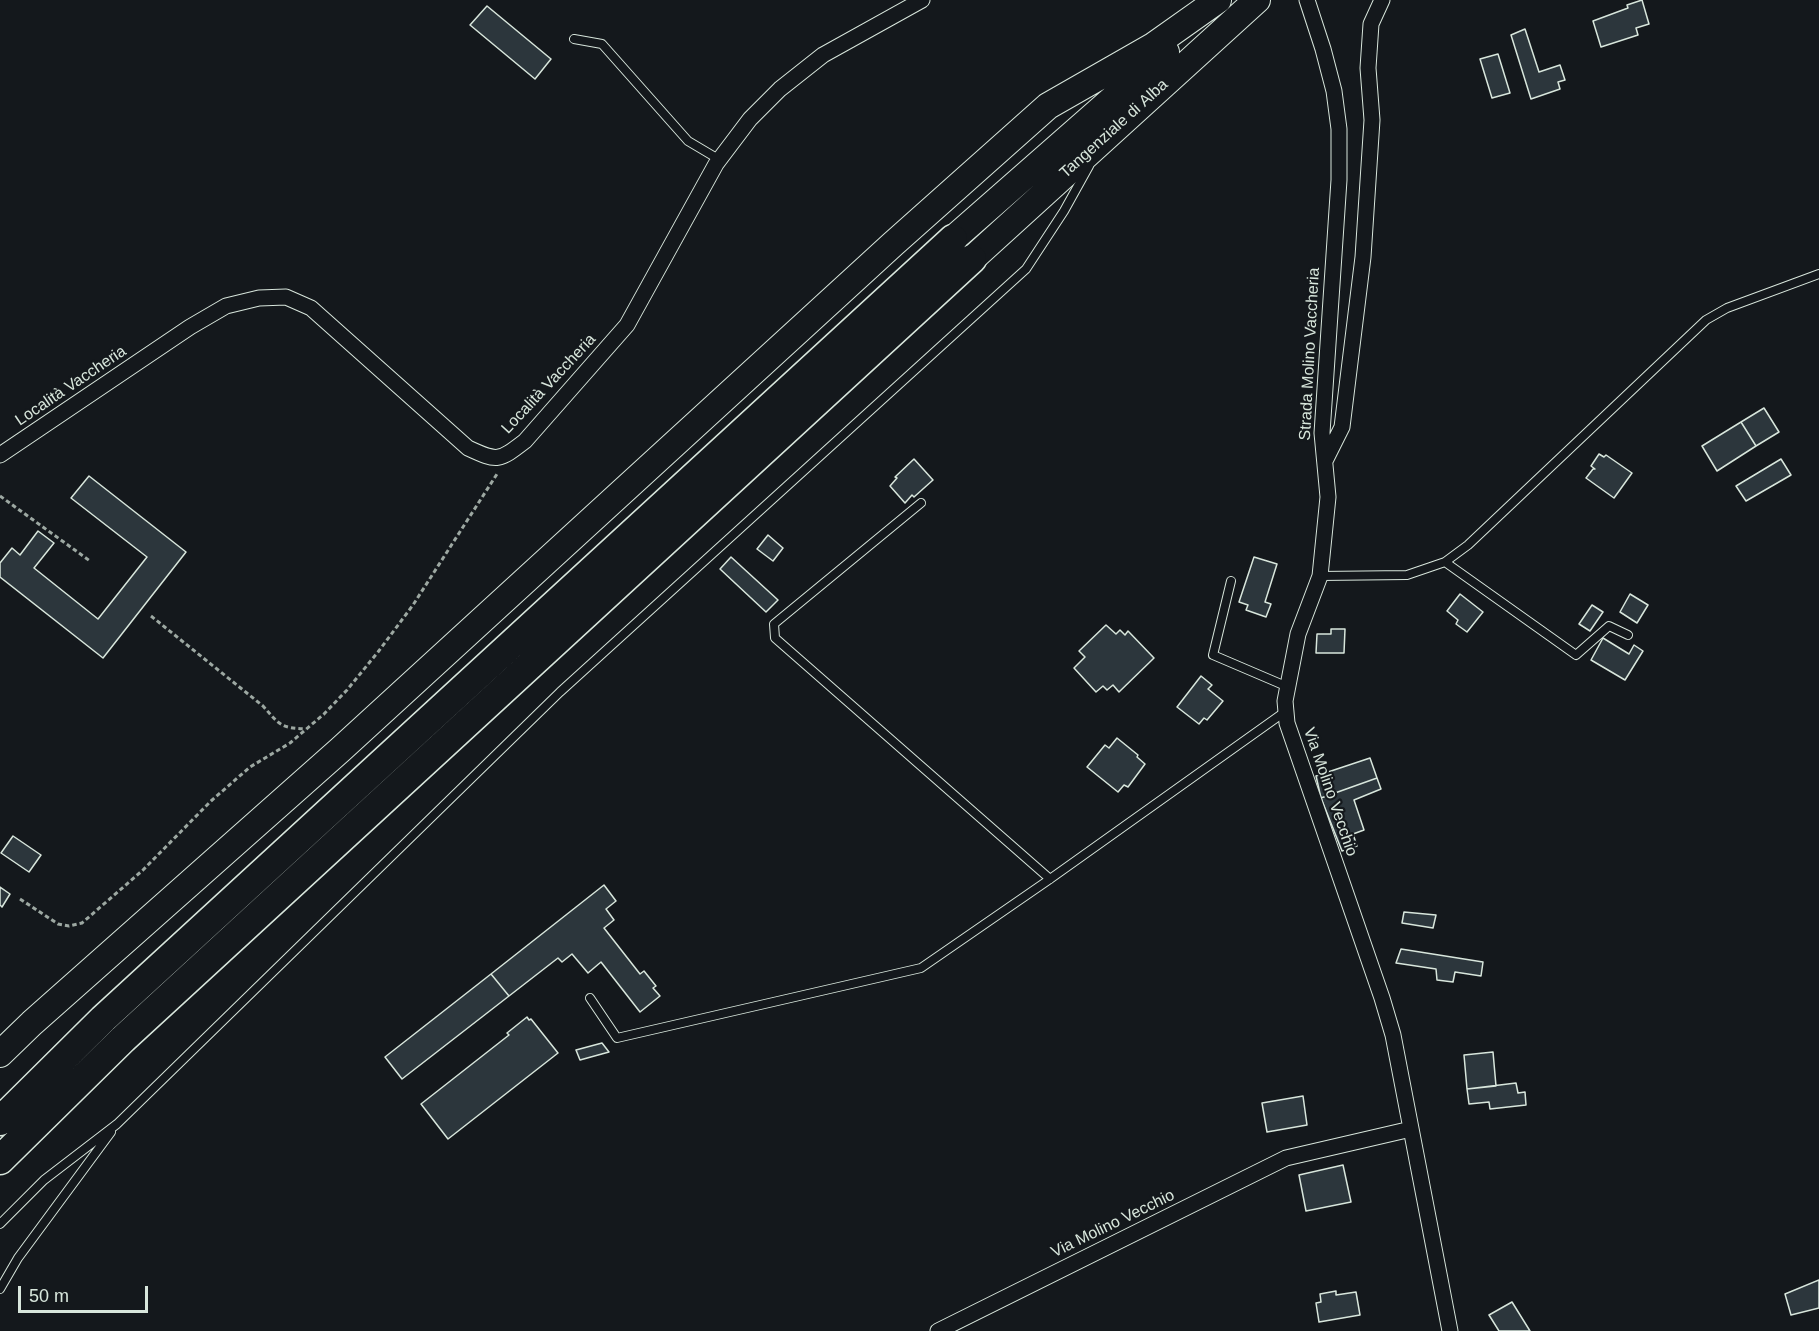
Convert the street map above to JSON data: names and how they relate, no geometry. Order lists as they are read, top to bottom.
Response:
{
  "streets": {
    "highway": ["Tangenziale di Alba"],
    "street": ["Strada Molino Vaccheria", "Località Vaccheria", "Via Molino Vecchio"]
  },
  "crossings": [
    ["Strada Molino Vaccheria", "Via Molino Vecchio"]
  ],
  "scale_bar": "50 m"
}
